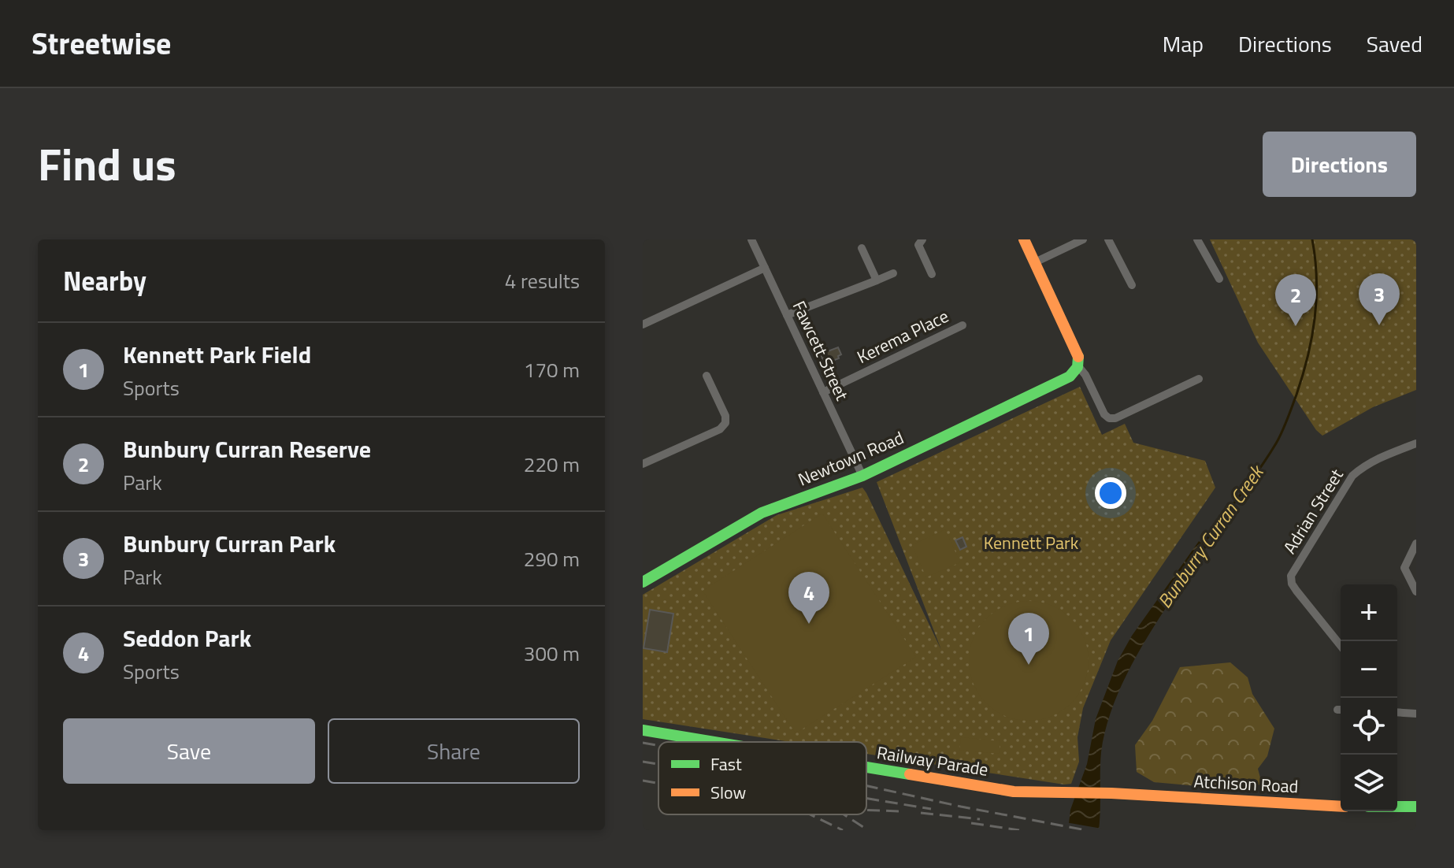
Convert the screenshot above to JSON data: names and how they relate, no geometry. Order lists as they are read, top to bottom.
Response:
{
  "streets": {
    "street": [
      "Kerema Place",
      "Fawcett Street",
      "Newtown Road",
      "Adrian Street",
      "Railway Parade",
      "Atchison Road"
    ]
  },
  "crossings": [
    ["Kerema Place", "Fawcett Street"],
    ["Fawcett Street", "Newtown Road"],
    ["Railway Parade", "Atchison Road"]
  ],
  "water": ["Bunburry Curran Creek"],
  "parks": ["Kennett Park"],
  "legend": ["Fast", "Slow"],
  "page": {
    "header": "Streetwise",
    "nav": ["Map", "Directions", "Saved"],
    "title": "Find us",
    "buttons": [
      "Directions",
      ["Save", "Share"]
    ],
    "heading": ["Nearby", "4 results"],
    "pins": [
      "3",
      "2",
      "4",
      "1"
    ],
    "list": [
      {
        "mark": "1",
        "name": "Kennett Park Field",
        "note": "Sports",
        "value": "170 m"
      },
      {
        "mark": "2",
        "name": "Bunbury Curran Reserve",
        "note": "Park",
        "value": "220 m"
      },
      {
        "mark": "3",
        "name": "Bunbury Curran Park",
        "note": "Park",
        "value": "290 m"
      },
      {
        "mark": "4",
        "name": "Seddon Park",
        "note": "Sports",
        "value": "300 m"
      }
    ],
    "map_buttons": ["+", "−"]
  }
}
